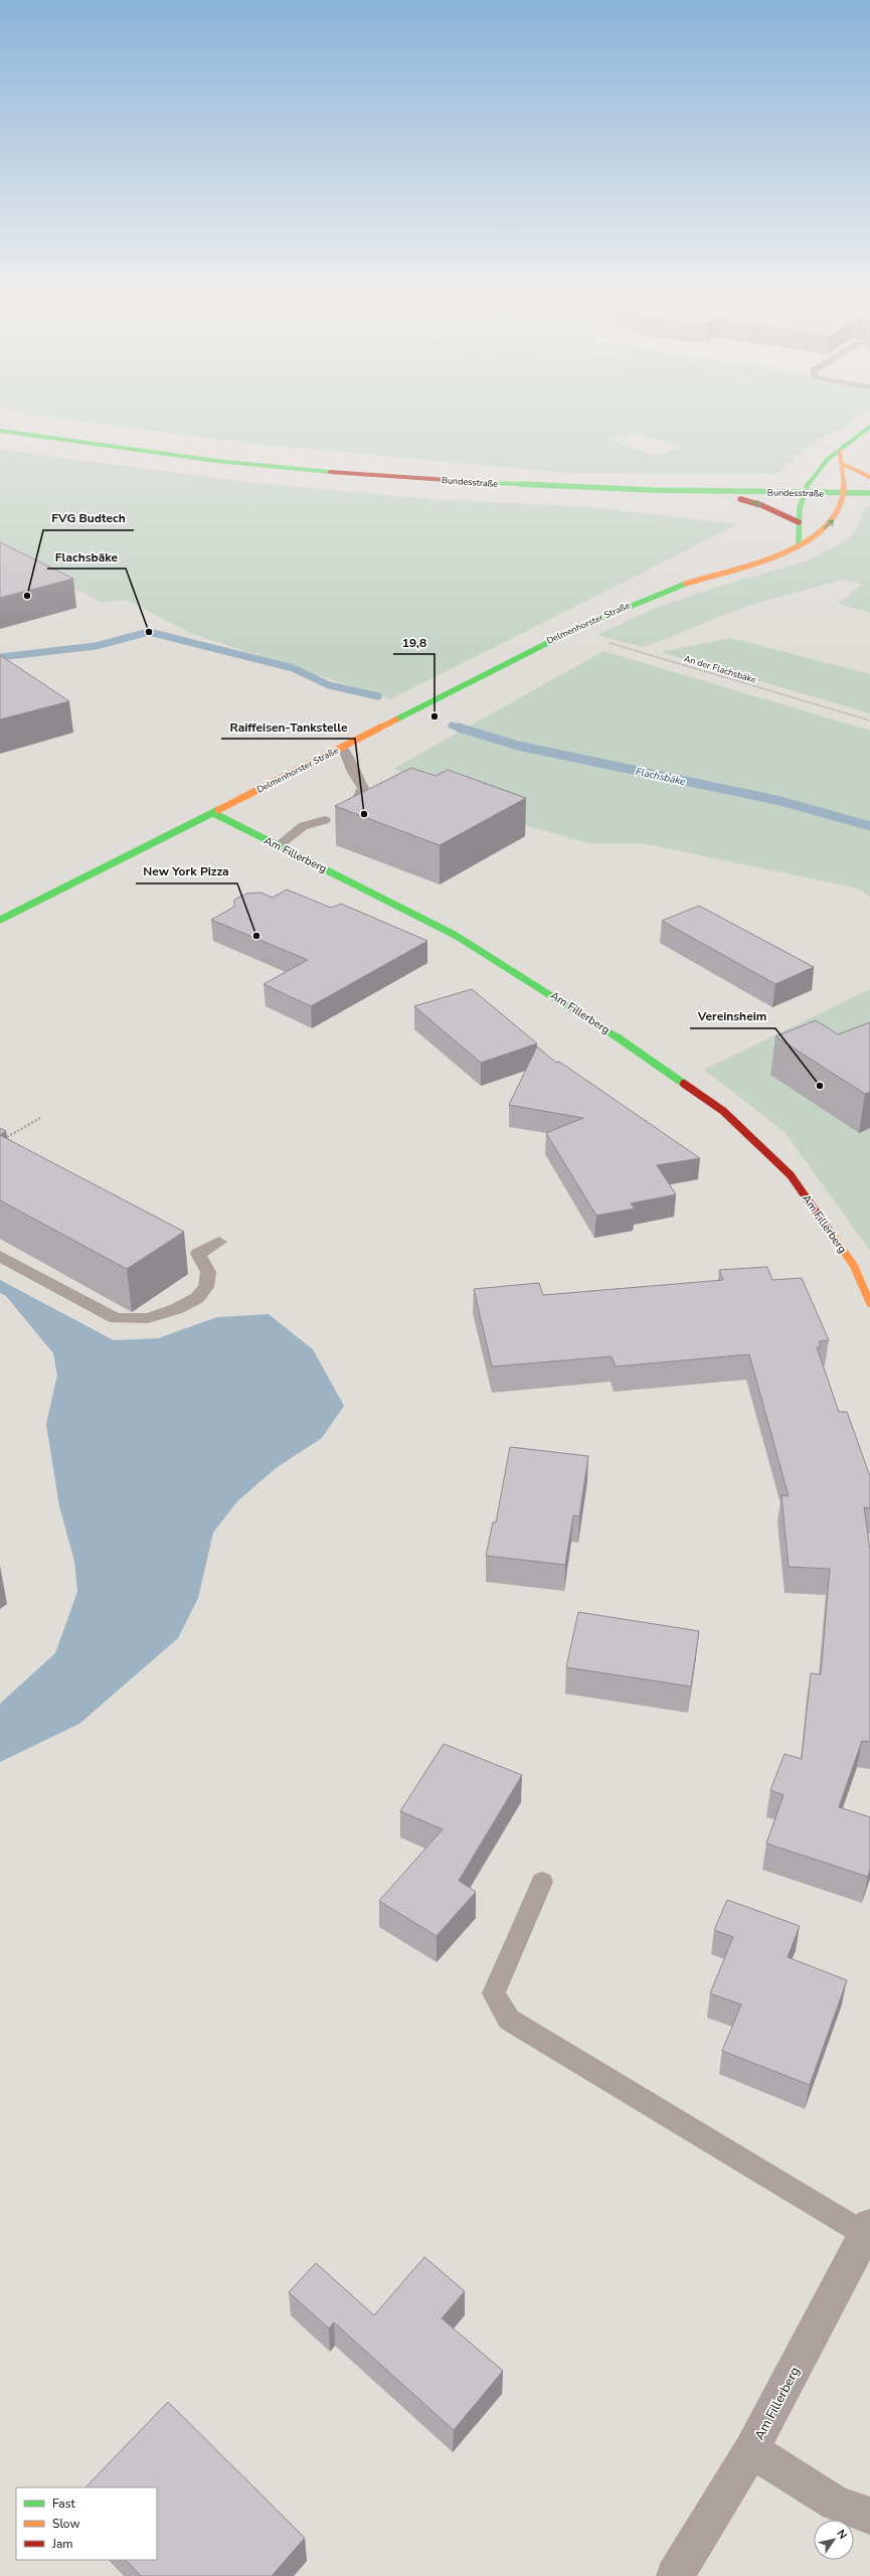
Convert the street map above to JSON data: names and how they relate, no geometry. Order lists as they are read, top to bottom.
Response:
{
  "streets": {
    "main road": ["Bundesstraße", "Delmenhorster Straße", "Am Fillerberg"],
    "path": ["An der Flachsbäke"]
  },
  "crossings": [
    ["Bundesstraße", "Delmenhorster Straße"],
    ["Delmenhorster Straße", "An der Flachsbäke"],
    ["Delmenhorster Straße", "Am Fillerberg"]
  ],
  "water": ["Flachsbäke"],
  "places": [
    "FVG Budtech",
    "Flachsbäke",
    "19,8",
    "Raiffeisen-Tankstelle",
    "New York Pizza",
    "Vereinsheim"
  ],
  "legend": ["Fast", "Slow", "Jam"],
  "north": "top right"
}
